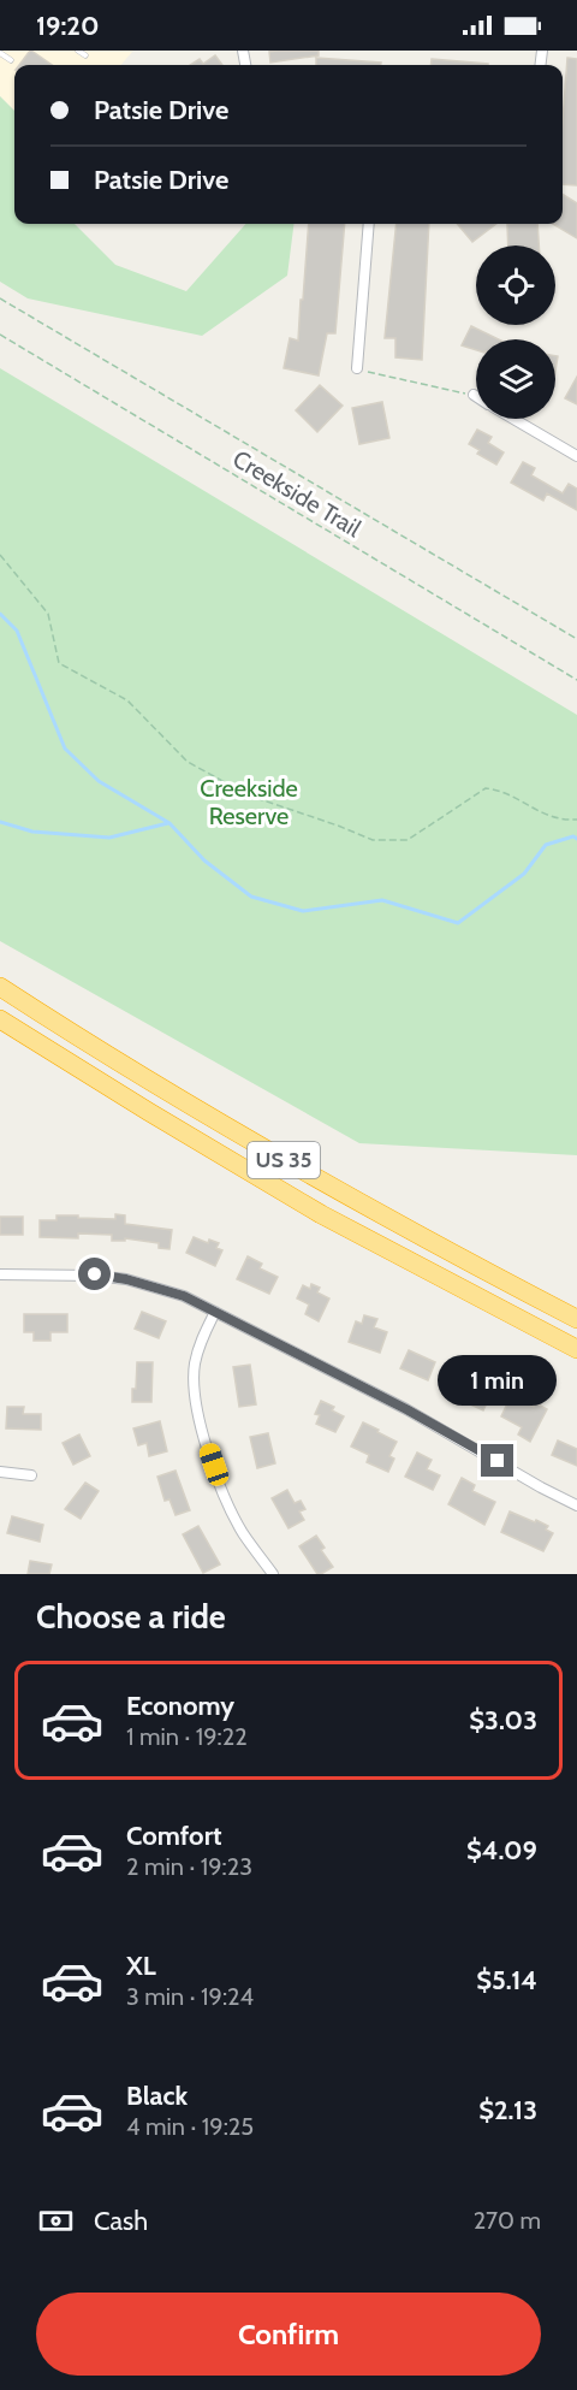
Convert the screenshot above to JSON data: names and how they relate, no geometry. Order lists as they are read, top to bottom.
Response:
{
  "streets": {
    "highway": ["US 35"],
    "path": ["Creekside Trail"]
  },
  "parks": ["Creekside Reserve"],
  "page": {
    "status": "19:20",
    "banner": ["Patsie Drive", "Patsie Drive"],
    "bubble": "1 min",
    "heading": "Choose a ride",
    "list": [
      {
        "name": "Economy",
        "note": "1 min · 19:22",
        "value": "$3.03"
      },
      {
        "name": "Comfort",
        "note": "2 min · 19:23",
        "value": "$4.09"
      },
      {
        "name": "XL",
        "note": "3 min · 19:24",
        "value": "$5.14"
      },
      {
        "name": "Black",
        "note": "4 min · 19:25",
        "value": "$2.13"
      }
    ],
    "pay": ["Cash", "270 m"],
    "buttons": "Confirm"
  }
}
